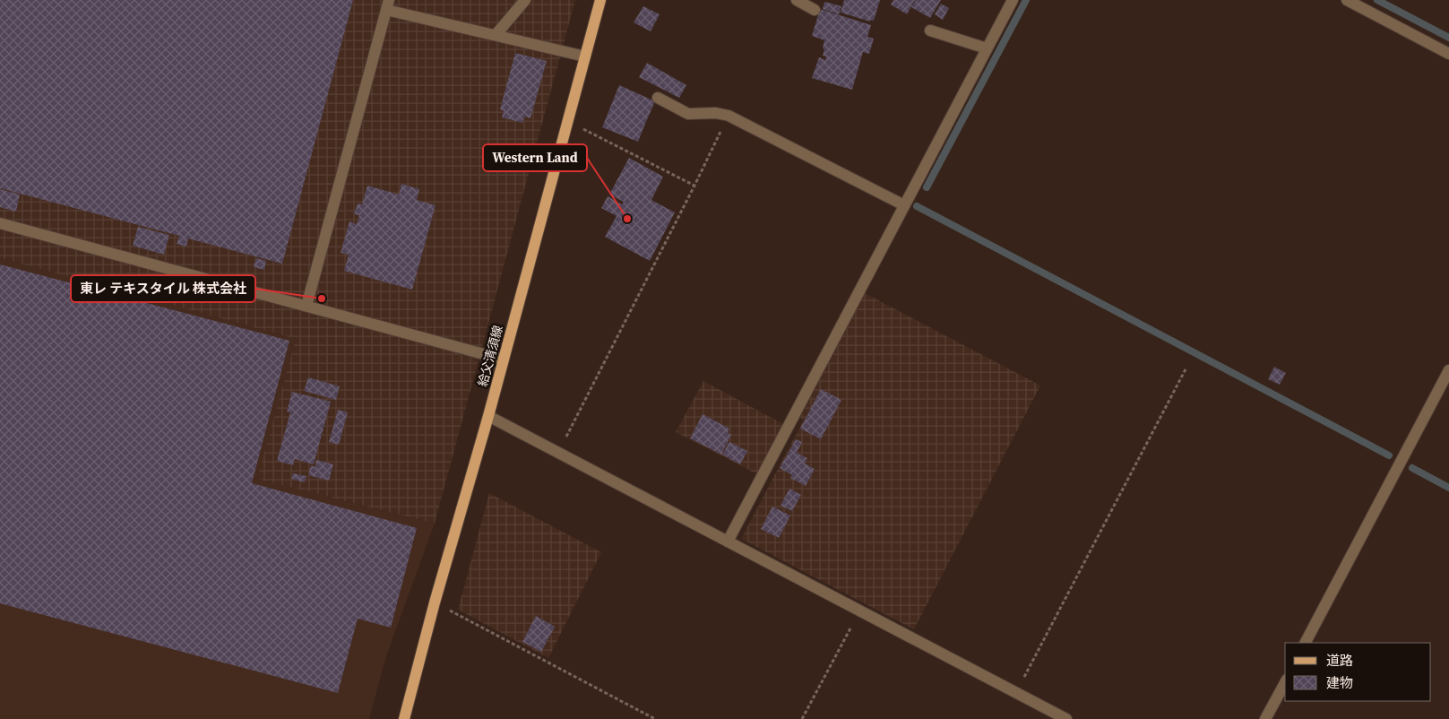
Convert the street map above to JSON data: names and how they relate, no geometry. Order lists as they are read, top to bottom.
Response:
{
  "streets": {
    "main road": ["給父清須線"]
  },
  "places": ["Western Land", "東レ テキスタイル 株式会社"],
  "legend": ["道路", "建物"]
}
